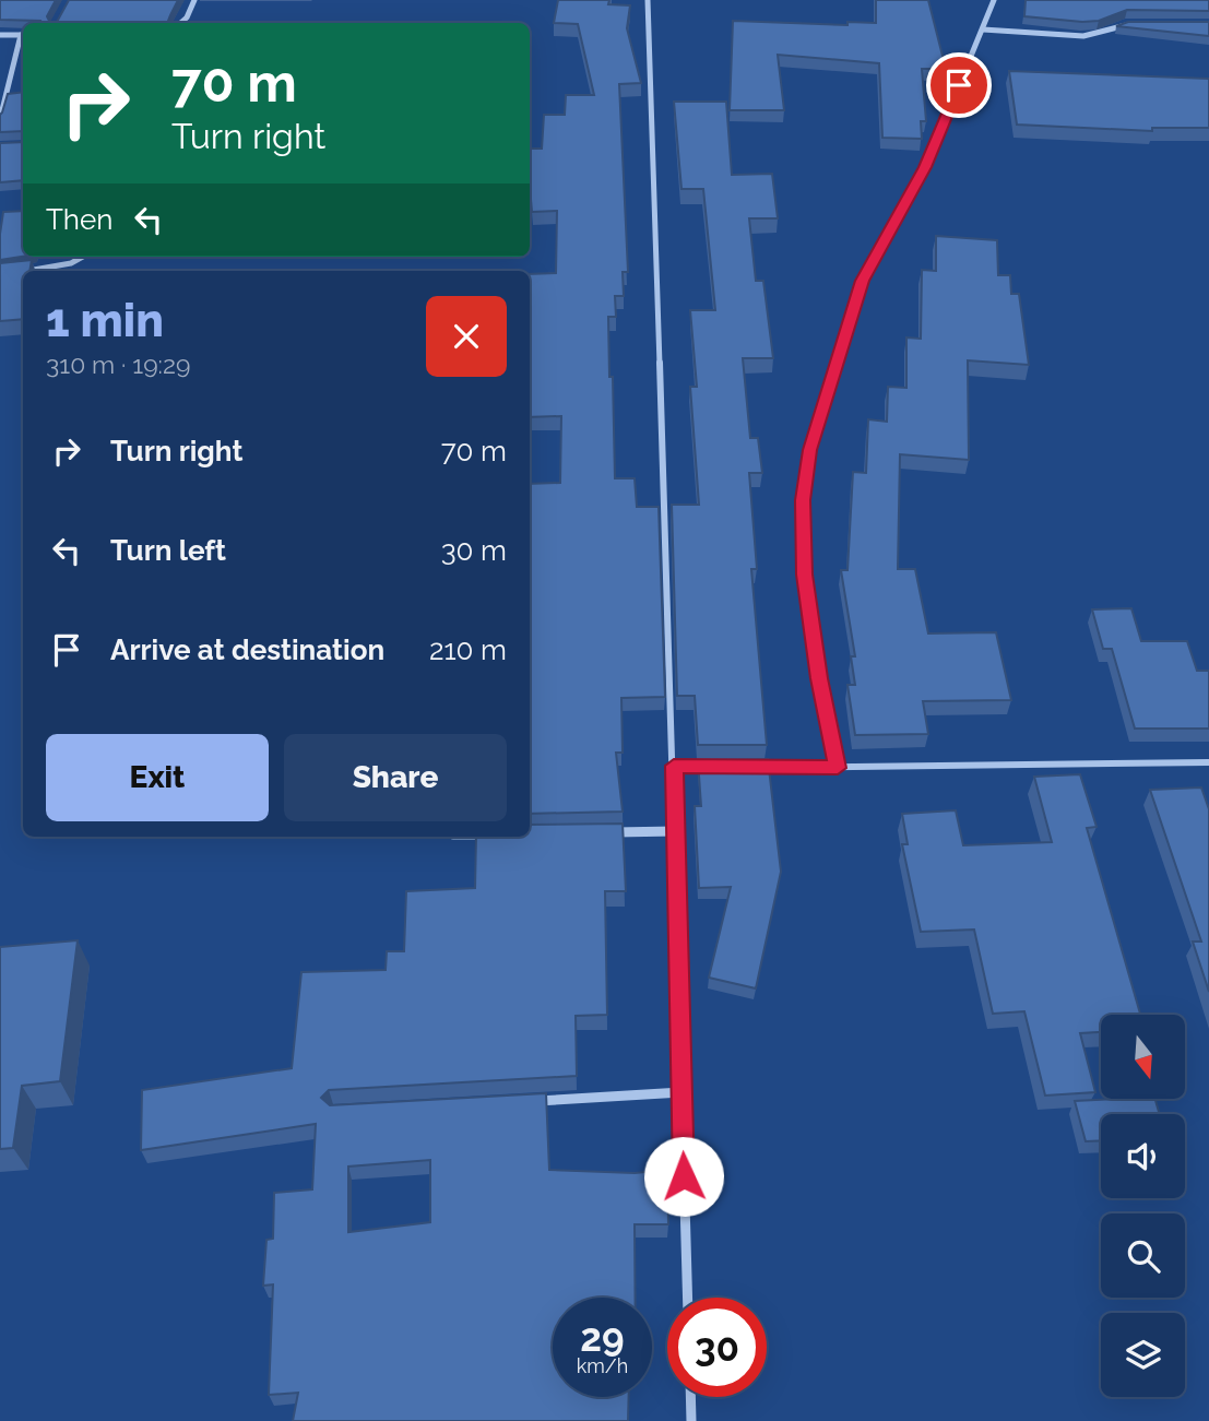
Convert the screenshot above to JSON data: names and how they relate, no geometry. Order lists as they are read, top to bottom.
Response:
{
  "north": "bottom",
  "page": {
    "turn": ["70 m", "Turn right"],
    "then": "Then",
    "heading": ["1 min", "310 m · 19:29"],
    "list": [
      {
        "name": "Turn right",
        "value": "70 m"
      },
      {
        "name": "Turn left",
        "value": "30 m"
      },
      {
        "name": "Arrive at destination",
        "value": "210 m"
      }
    ],
    "buttons": ["Exit", "Share"],
    "speed": "29 km/h",
    "limit": "30"
  }
}
